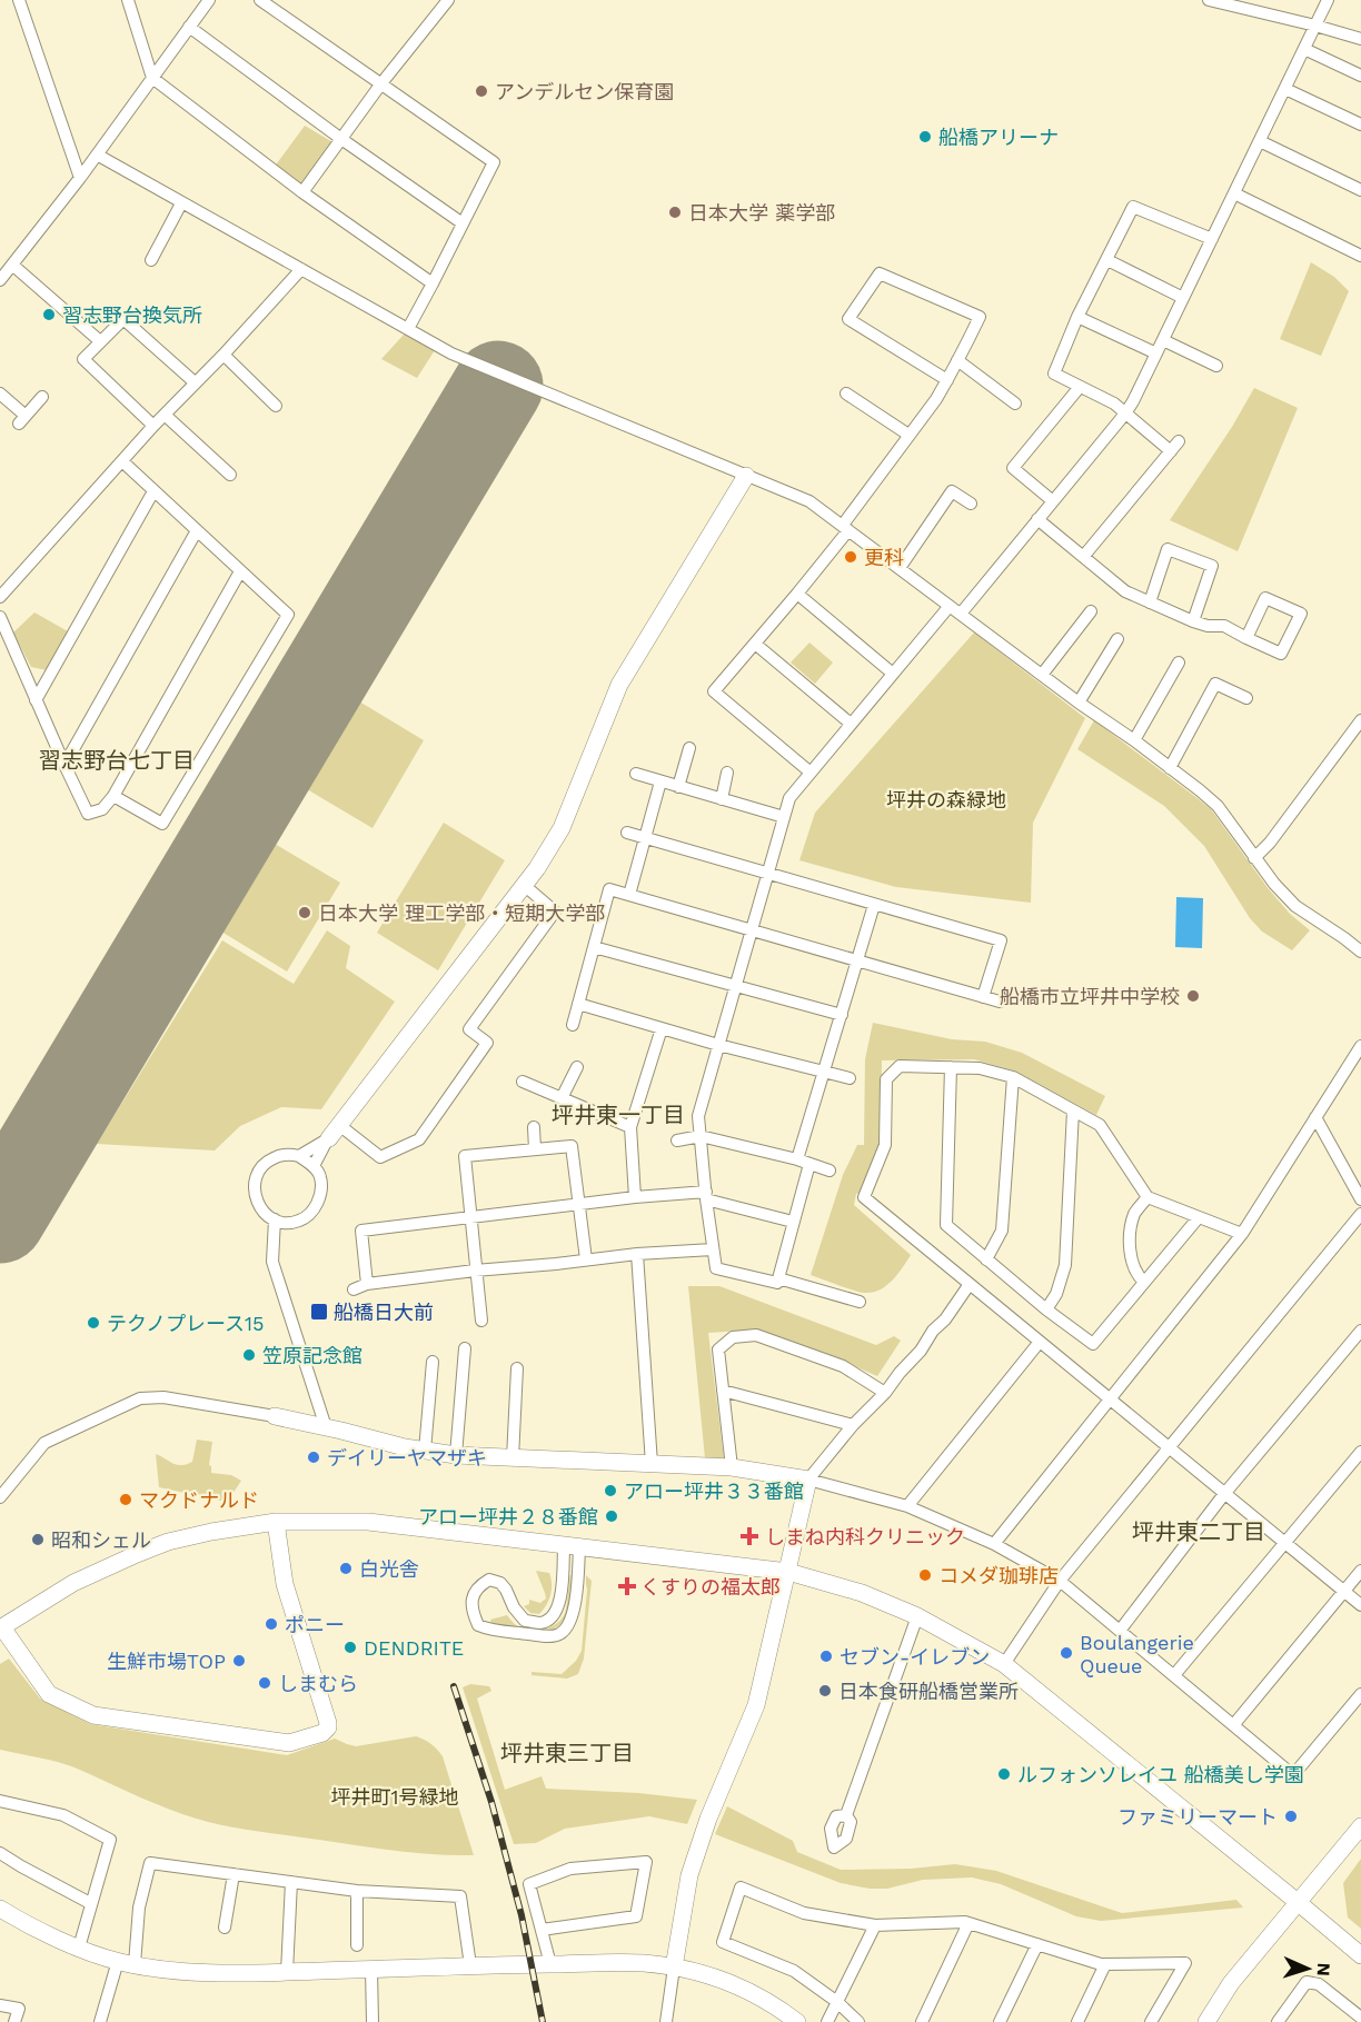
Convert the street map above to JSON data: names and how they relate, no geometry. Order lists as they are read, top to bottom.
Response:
{
  "districts": [
    "習志野台七丁目",
    "坪井東一丁目",
    "坪井東二丁目",
    "坪井東三丁目"
  ],
  "parks": ["坪井の森緑地", "坪井町1号緑地"],
  "places": {
    "other": [
      "アンデルセン保育園",
      "船橋アリーナ",
      "日本大学 薬学部",
      "習志野台換気所",
      "更科",
      "日本大学 理工学部・短期大学部",
      "船橋市立坪井中学校",
      "テクノプレース15",
      "笠原記念館",
      "デイリーヤマザキ",
      "アロー坪井３３番館",
      "マクドナルド",
      "アロー坪井２８番館",
      "昭和シェル",
      "白光舎",
      "コメダ珈琲店",
      "ポニー",
      "DENDRITE",
      "Boulangerie Queue",
      "セブン-イレブン",
      "生鮮市場TOP",
      "しまむら",
      "日本食研船橋営業所",
      "ルフォンソレイユ 船橋美し学園",
      "ファミリーマート"
    ],
    "transit": ["船橋日大前"],
    "health": ["しまね内科クリニック", "くすりの福太郎"]
  },
  "north": "right"
}
